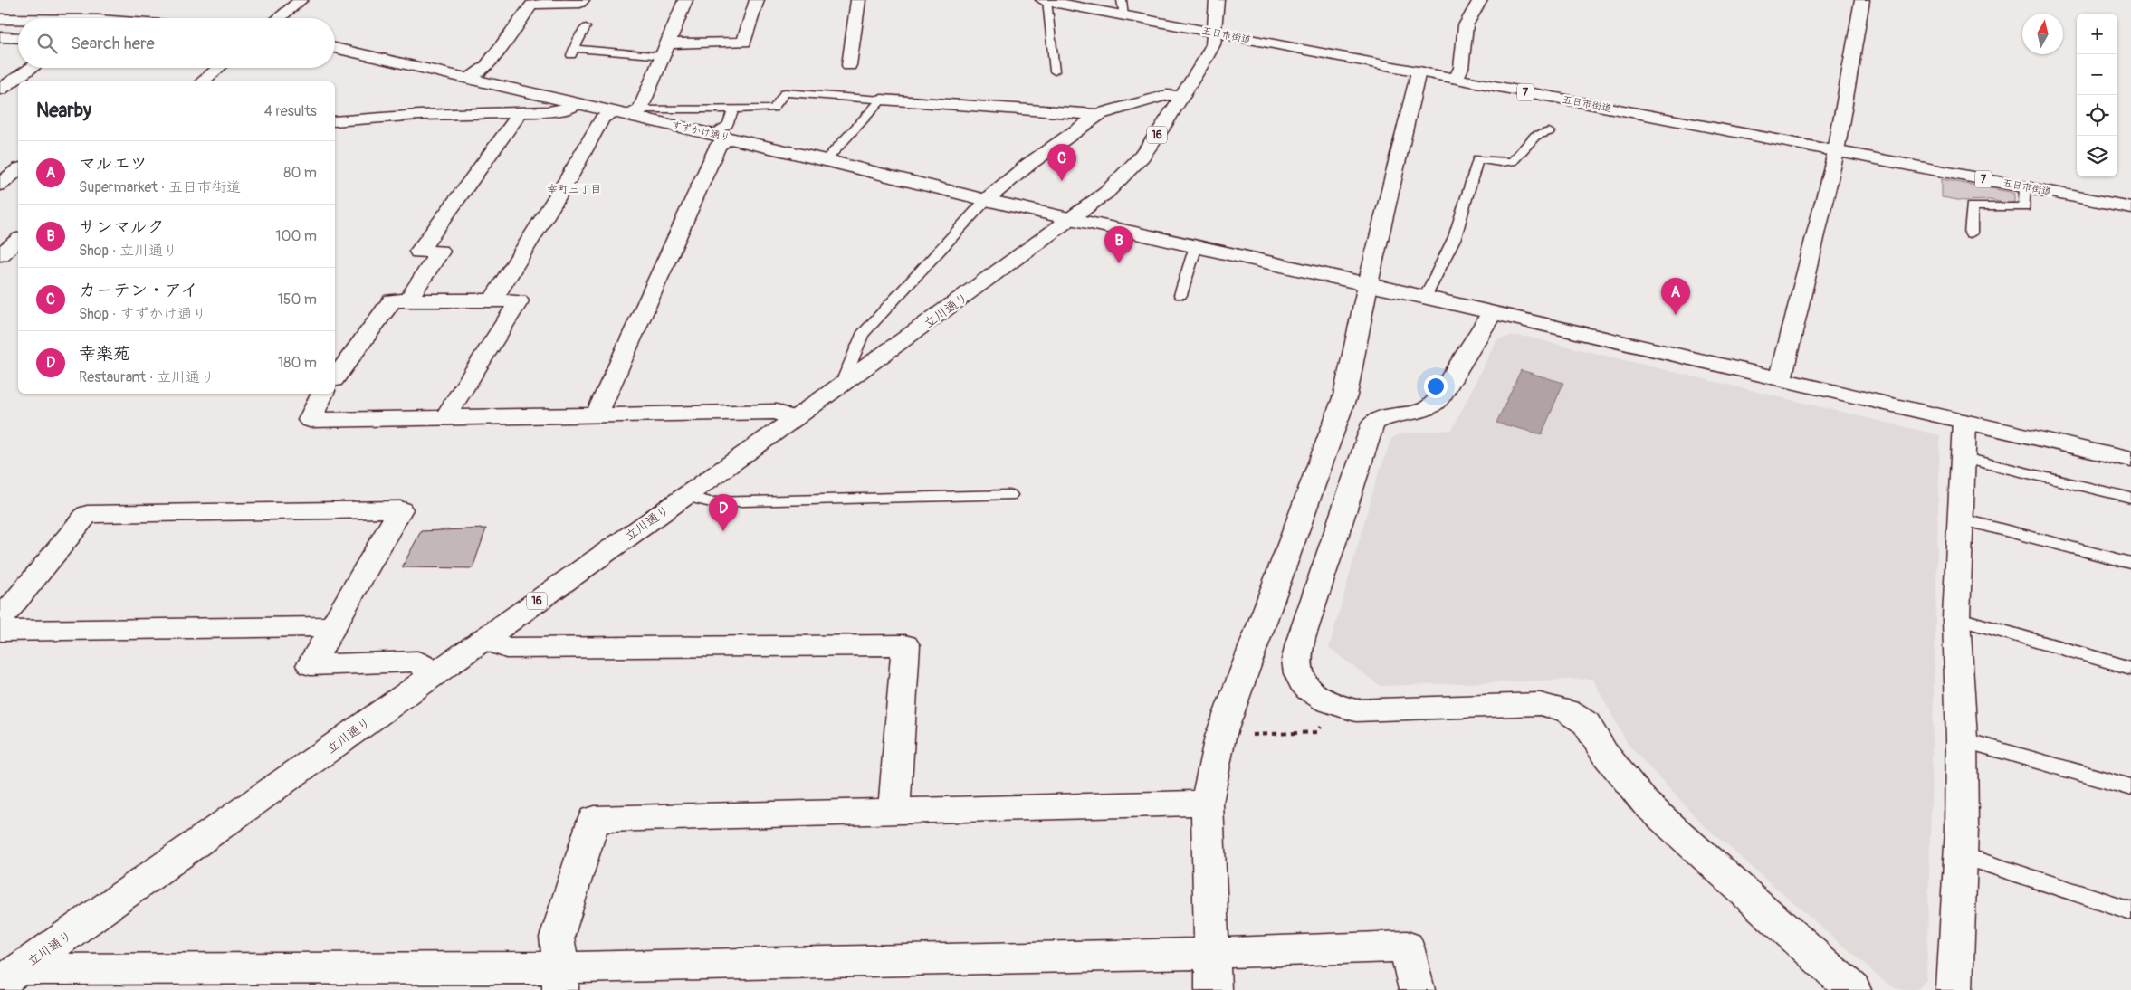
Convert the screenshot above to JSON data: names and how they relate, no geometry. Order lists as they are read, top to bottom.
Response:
{
  "streets": {
    "street": [
      "五日市街道",
      "7",
      "すずかけ通り",
      "16",
      "立川通り"
    ]
  },
  "crossings": [
    ["五日市街道", "立川通り"],
    ["すずかけ通り", "立川通り"]
  ],
  "districts": ["幸町三丁目"],
  "north": "top",
  "page": {
    "map_buttons": ["+", "−"],
    "search": "Search here",
    "heading": ["Nearby", "4 results"],
    "list": [
      {
        "mark": "A",
        "name": "マルエツ",
        "note": "Supermarket · 五日市街道",
        "value": "80 m"
      },
      {
        "mark": "B",
        "name": "サンマルク",
        "note": "Shop · 立川通り",
        "value": "100 m"
      },
      {
        "mark": "C",
        "name": "カーテン・アイ",
        "note": "Shop · すずかけ通り",
        "value": "150 m"
      },
      {
        "mark": "D",
        "name": "幸楽苑",
        "note": "Restaurant · 立川通り",
        "value": "180 m"
      }
    ],
    "pins": [
      "C",
      "B",
      "A",
      "D"
    ]
  }
}
